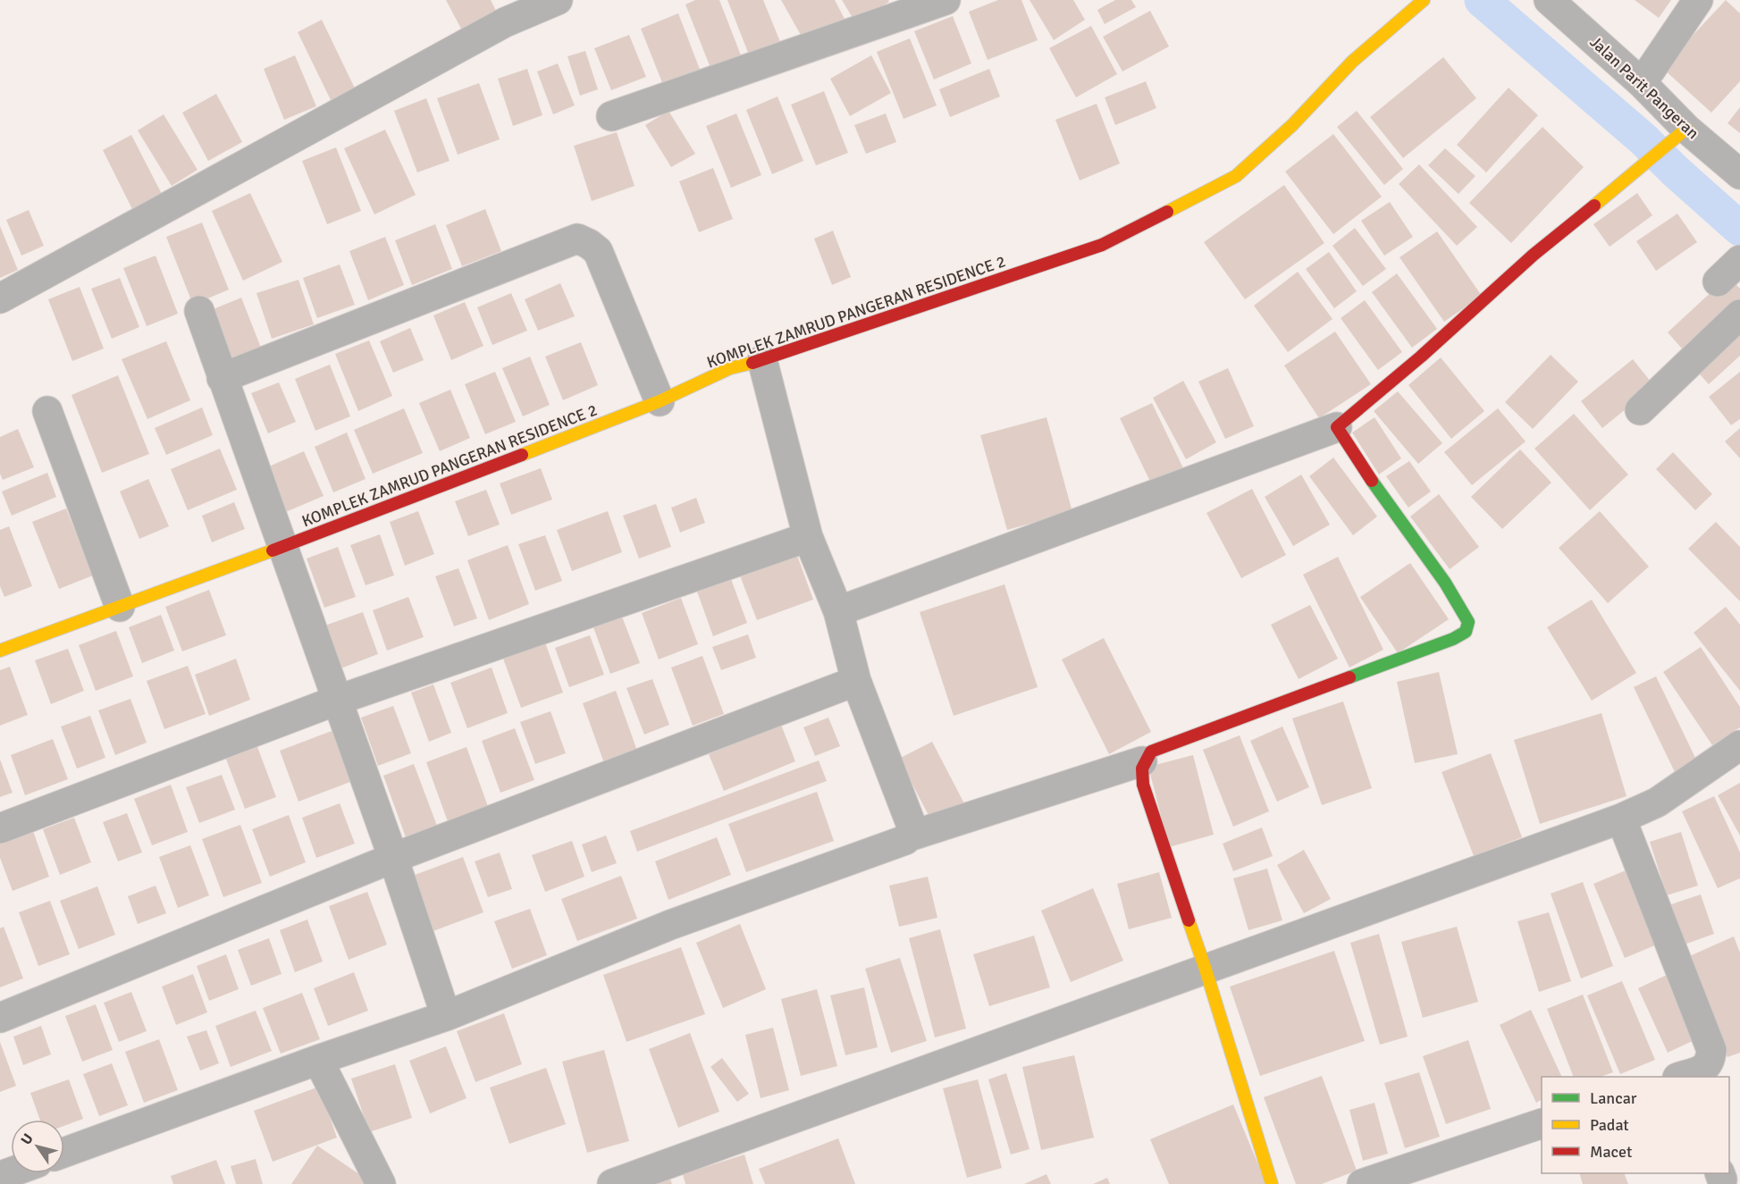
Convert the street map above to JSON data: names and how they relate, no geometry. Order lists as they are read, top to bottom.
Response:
{
  "streets": {
    "street": ["Jalan Parit Pangeran", "KOMPLEK ZAMRUD PANGERAN RESIDENCE 2"]
  },
  "legend": ["Lancar", "Padat", "Macet"],
  "north": "top left"
}
